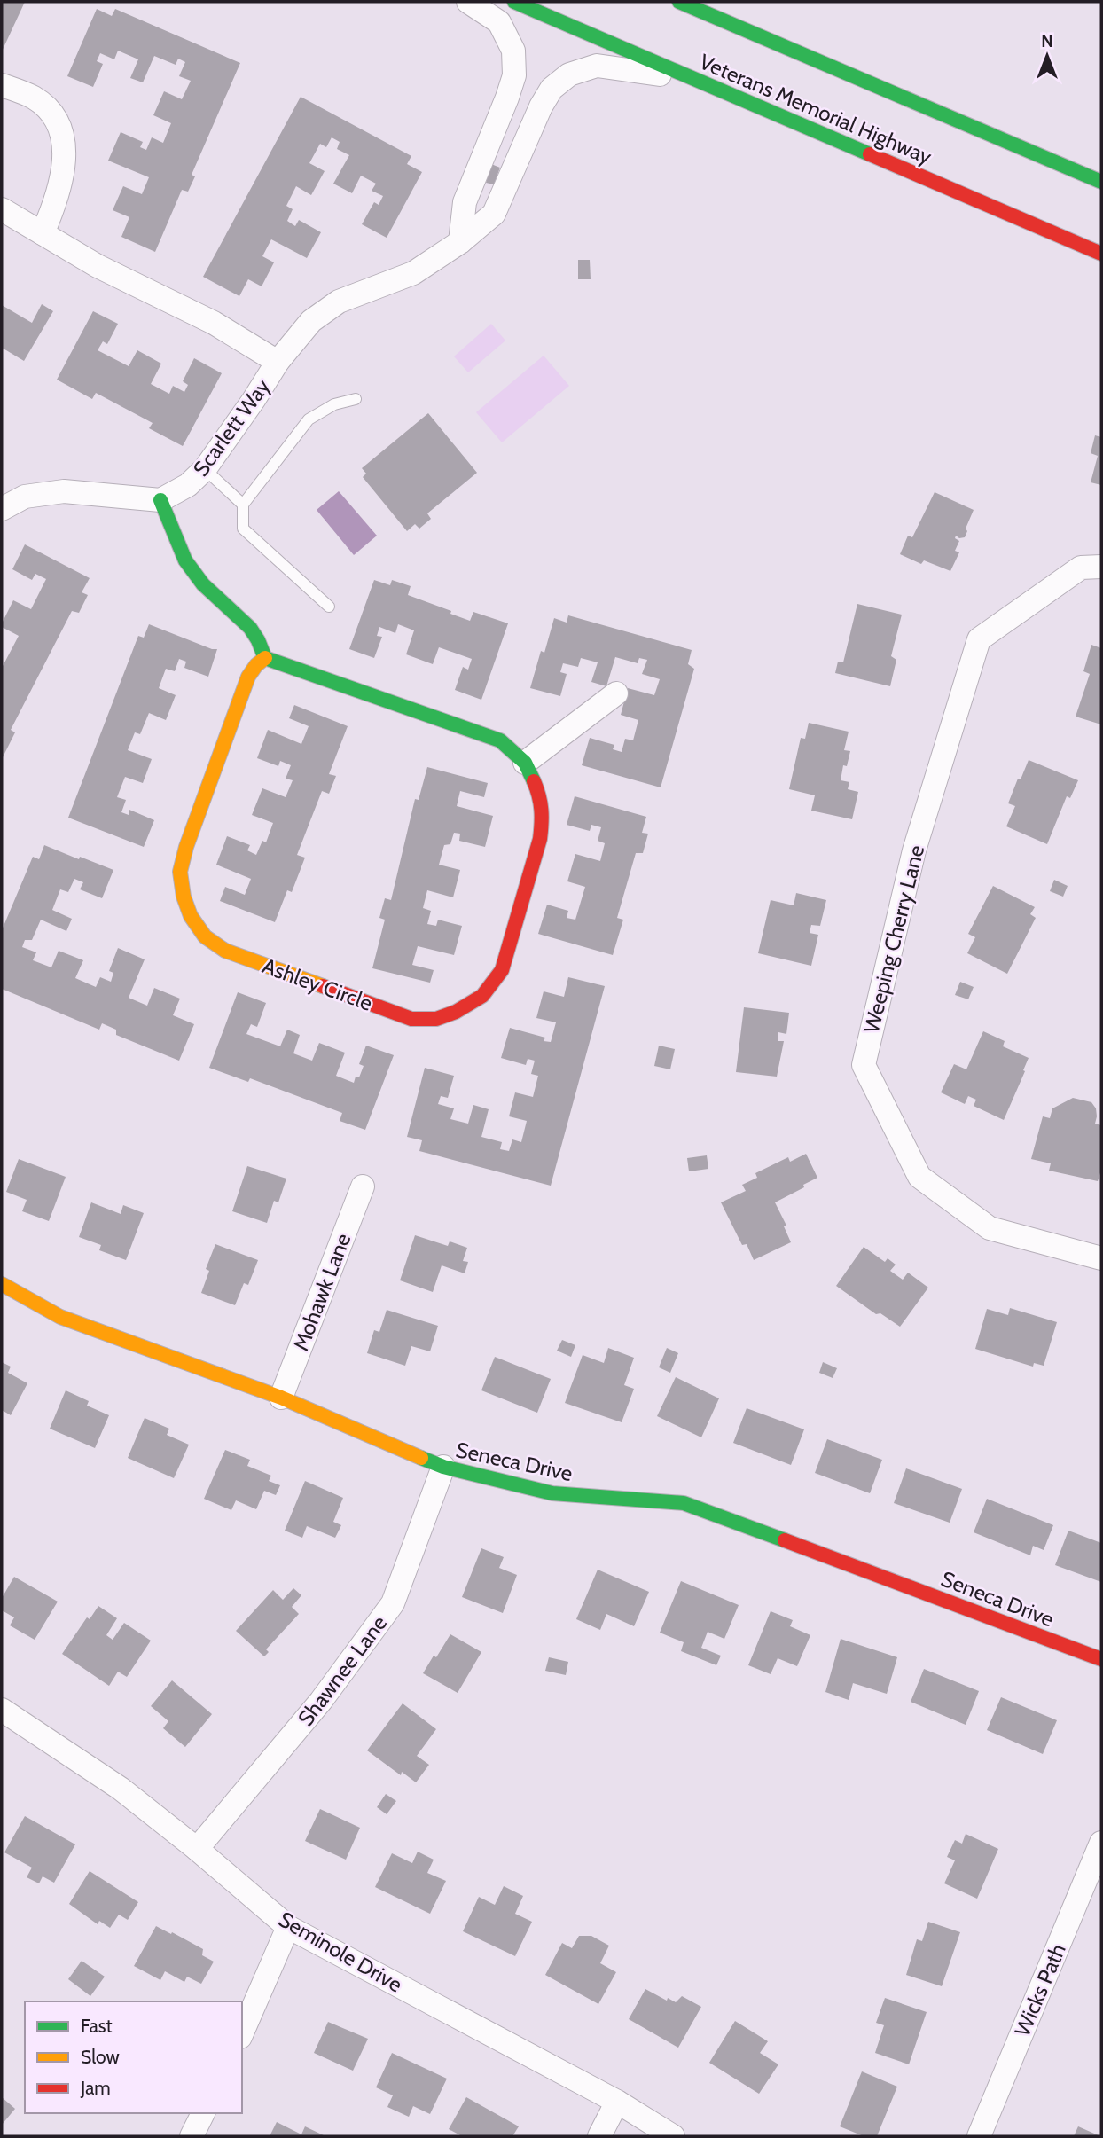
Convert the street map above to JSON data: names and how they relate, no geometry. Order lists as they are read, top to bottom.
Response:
{
  "streets": {
    "street": [
      "Veterans Memorial Highway",
      "Scarlett Way",
      "Weeping Cherry Lane",
      "Ashley Circle",
      "Mohawk Lane",
      "Seneca Drive",
      "Shawnee Lane",
      "Seminole Drive",
      "Wicks Path"
    ]
  },
  "crossings": [
    ["Veterans Memorial Highway", "Scarlett Way"],
    ["Mohawk Lane", "Seneca Drive"],
    ["Seneca Drive", "Shawnee Lane"],
    ["Shawnee Lane", "Seminole Drive"]
  ],
  "legend": ["Fast", "Slow", "Jam"],
  "north": "top"
}
